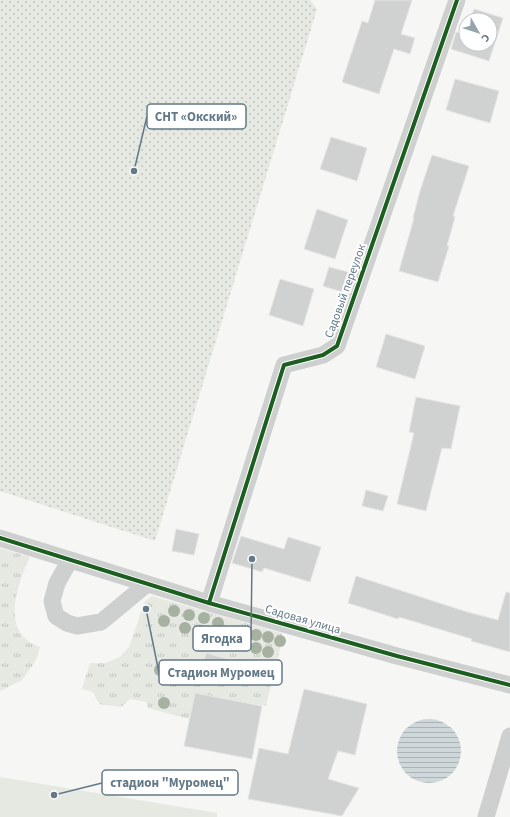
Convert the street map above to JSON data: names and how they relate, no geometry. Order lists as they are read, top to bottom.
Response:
{
  "streets": {
    "street": ["Садовый переулок", "Садовая улица"]
  },
  "crossings": [
    ["Садовый переулок", "Садовая улица"]
  ],
  "places": [
    "СНТ «Окский»",
    "Ягодка",
    "Стадион Муромец",
    "стадион \"Муромец\""
  ],
  "north": "bottom right"
}
